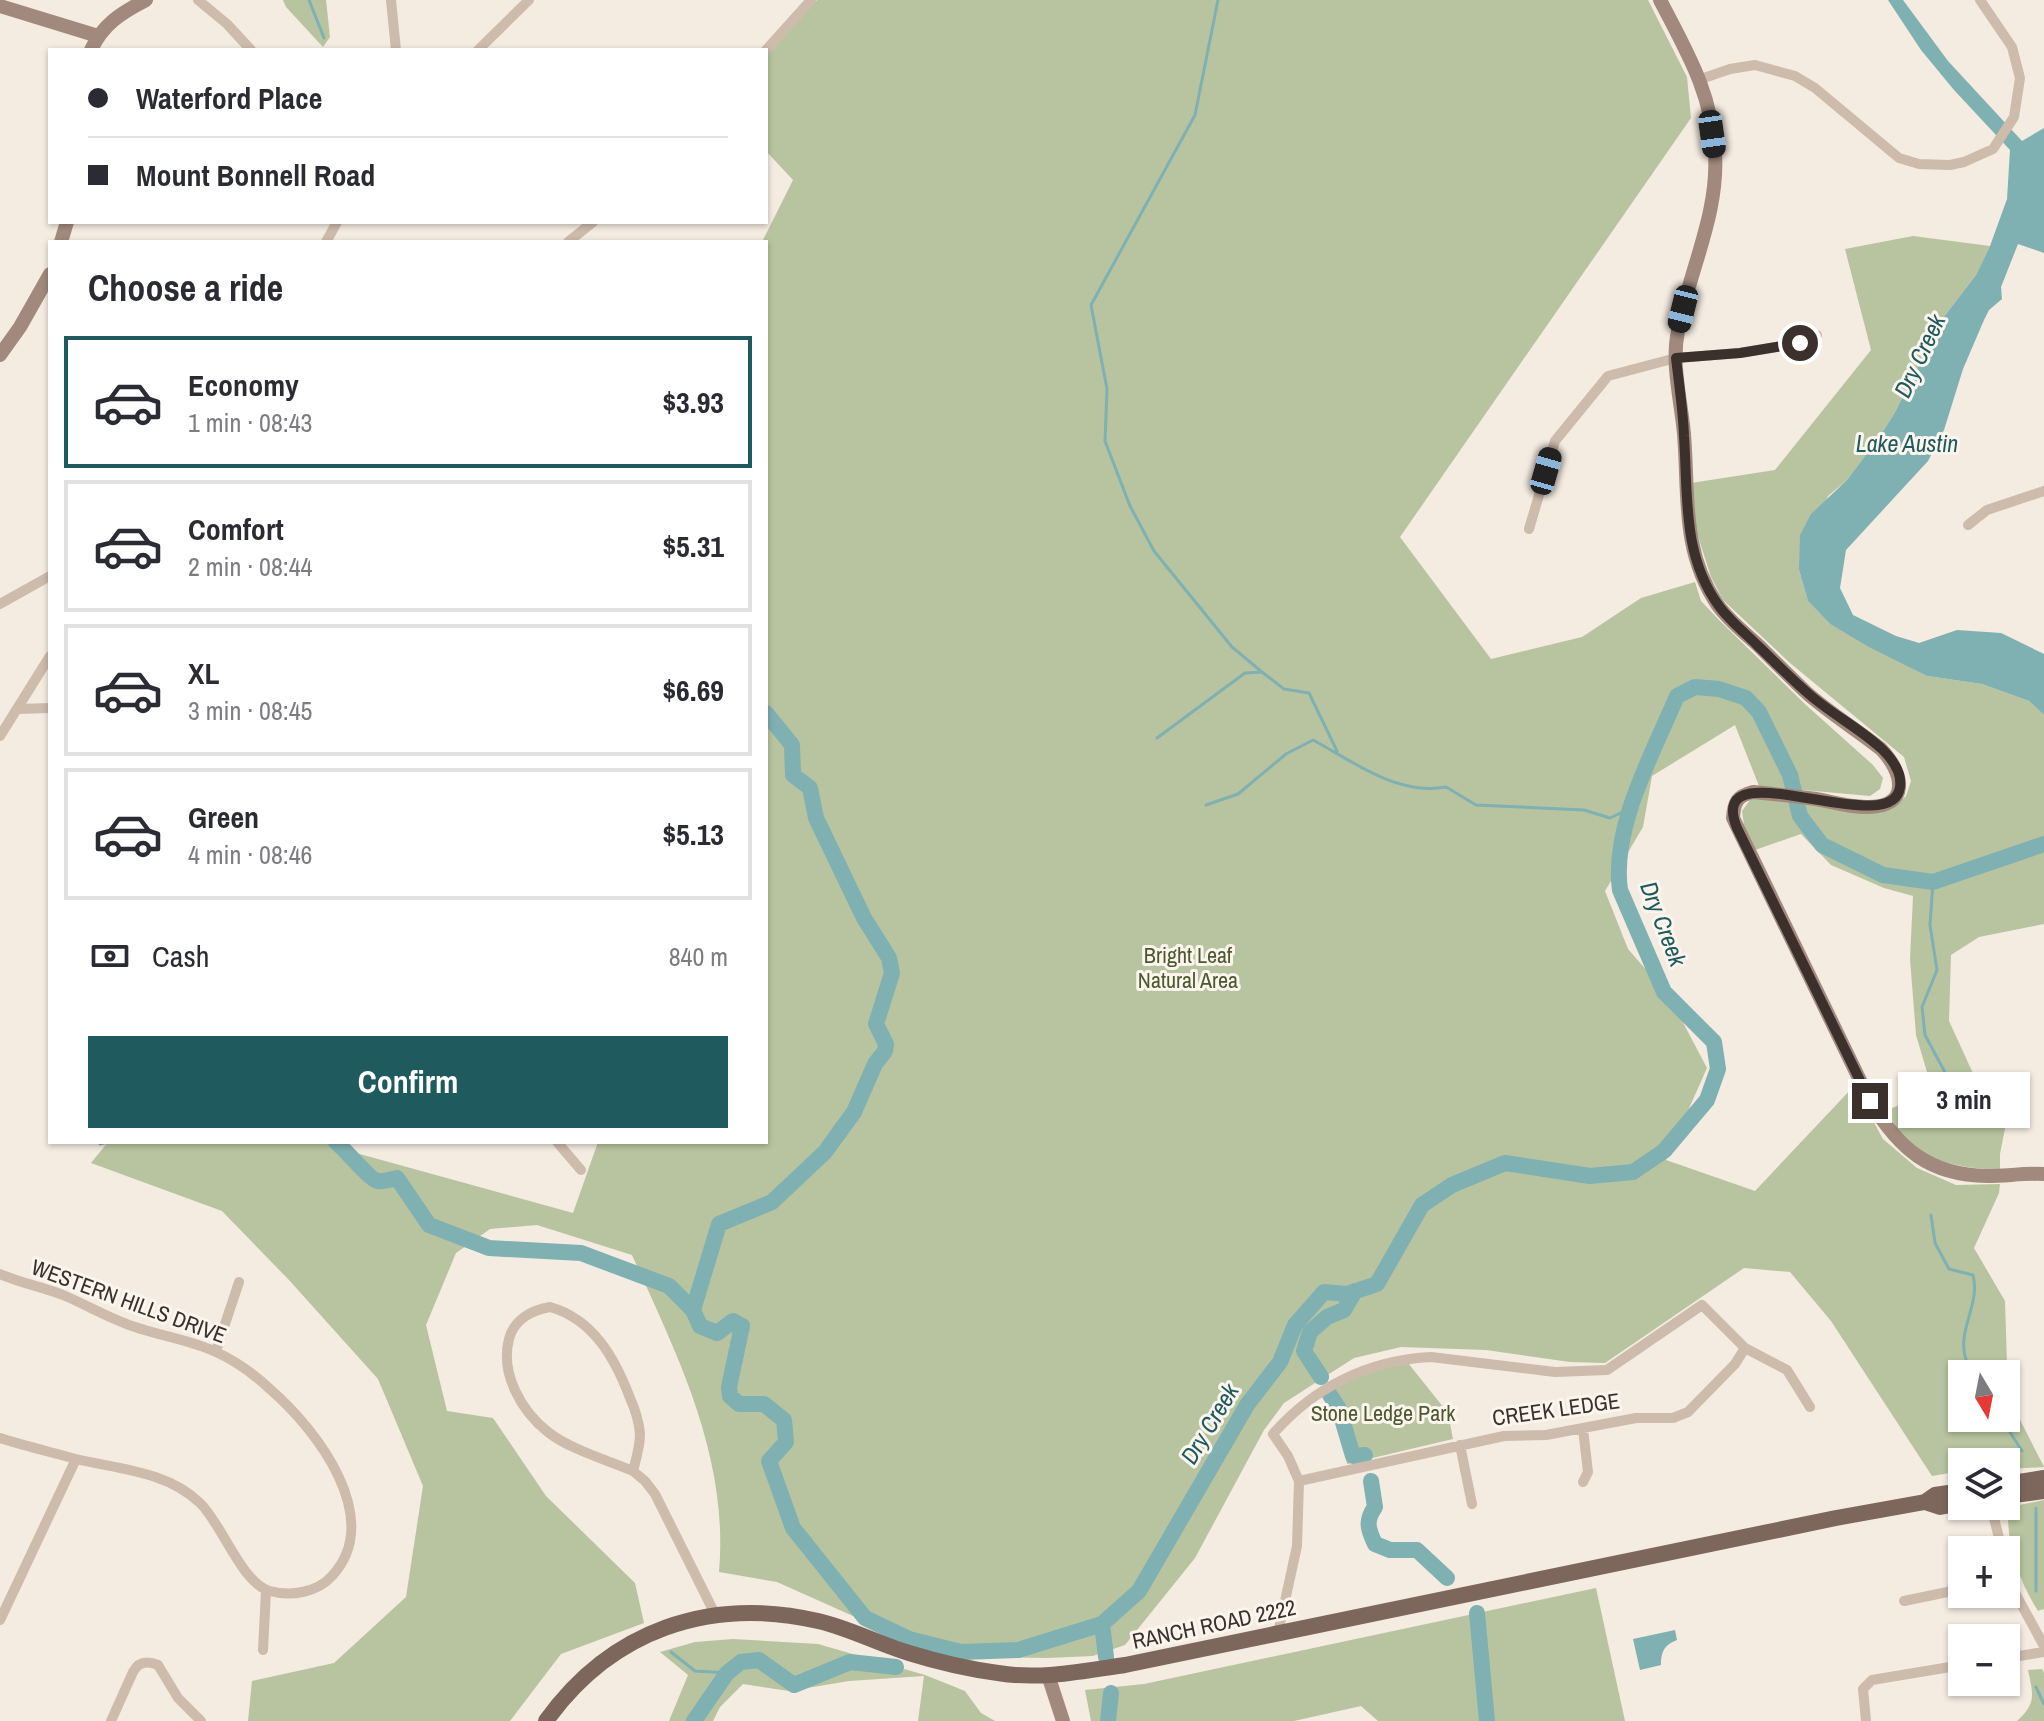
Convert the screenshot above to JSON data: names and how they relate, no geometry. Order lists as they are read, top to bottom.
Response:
{
  "streets": {
    "main road": ["RANCH ROAD 2222"],
    "street": ["WESTERN HILLS DRIVE", "CREEK LEDGE"]
  },
  "water": ["Dry Creek", "Lake Austin"],
  "parks": ["Bright Leaf Natural Area", "Stone Ledge Park"],
  "north": "bottom",
  "page": {
    "banner": ["Waterford Place", "Mount Bonnell Road"],
    "heading": "Choose a ride",
    "list": [
      {
        "name": "Economy",
        "note": "1 min · 08:43",
        "value": "$3.93"
      },
      {
        "name": "Comfort",
        "note": "2 min · 08:44",
        "value": "$5.31"
      },
      {
        "name": "XL",
        "note": "3 min · 08:45",
        "value": "$6.69"
      },
      {
        "name": "Green",
        "note": "4 min · 08:46",
        "value": "$5.13"
      }
    ],
    "pay": ["Cash", "840 m"],
    "buttons": "Confirm",
    "bubble": "3 min",
    "map_buttons": ["+", "−"]
  }
}
